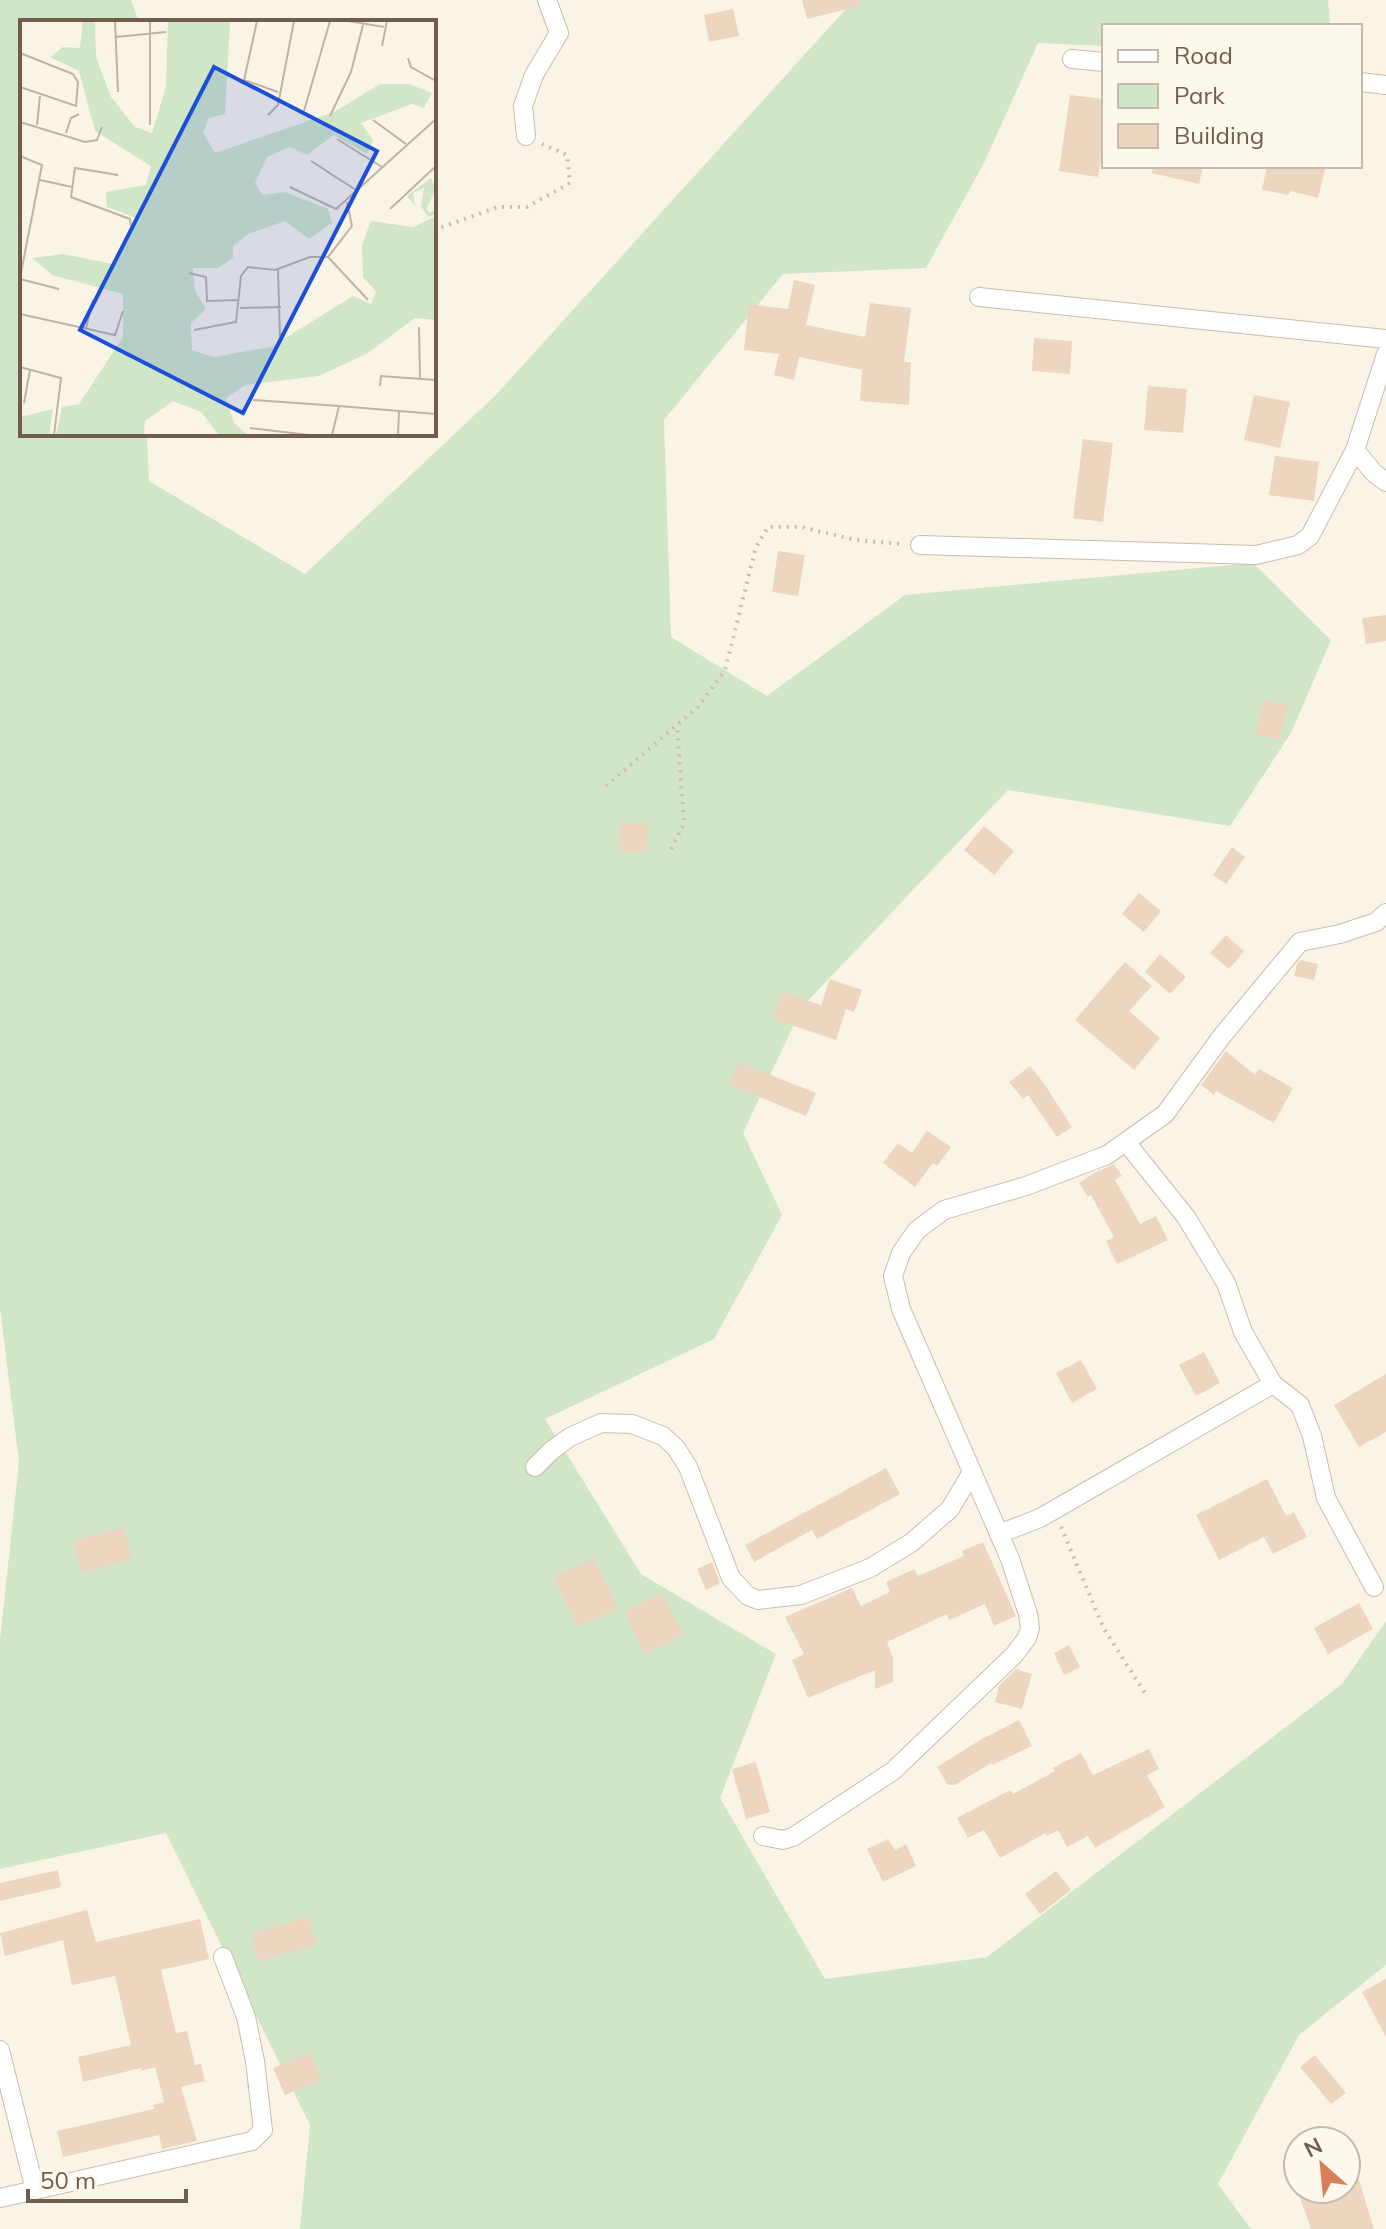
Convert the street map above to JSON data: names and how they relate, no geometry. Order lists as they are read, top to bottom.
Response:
{
  "legend": ["Road", "Park", "Building"],
  "scale_bar": "50 m",
  "north": "top left"
}
